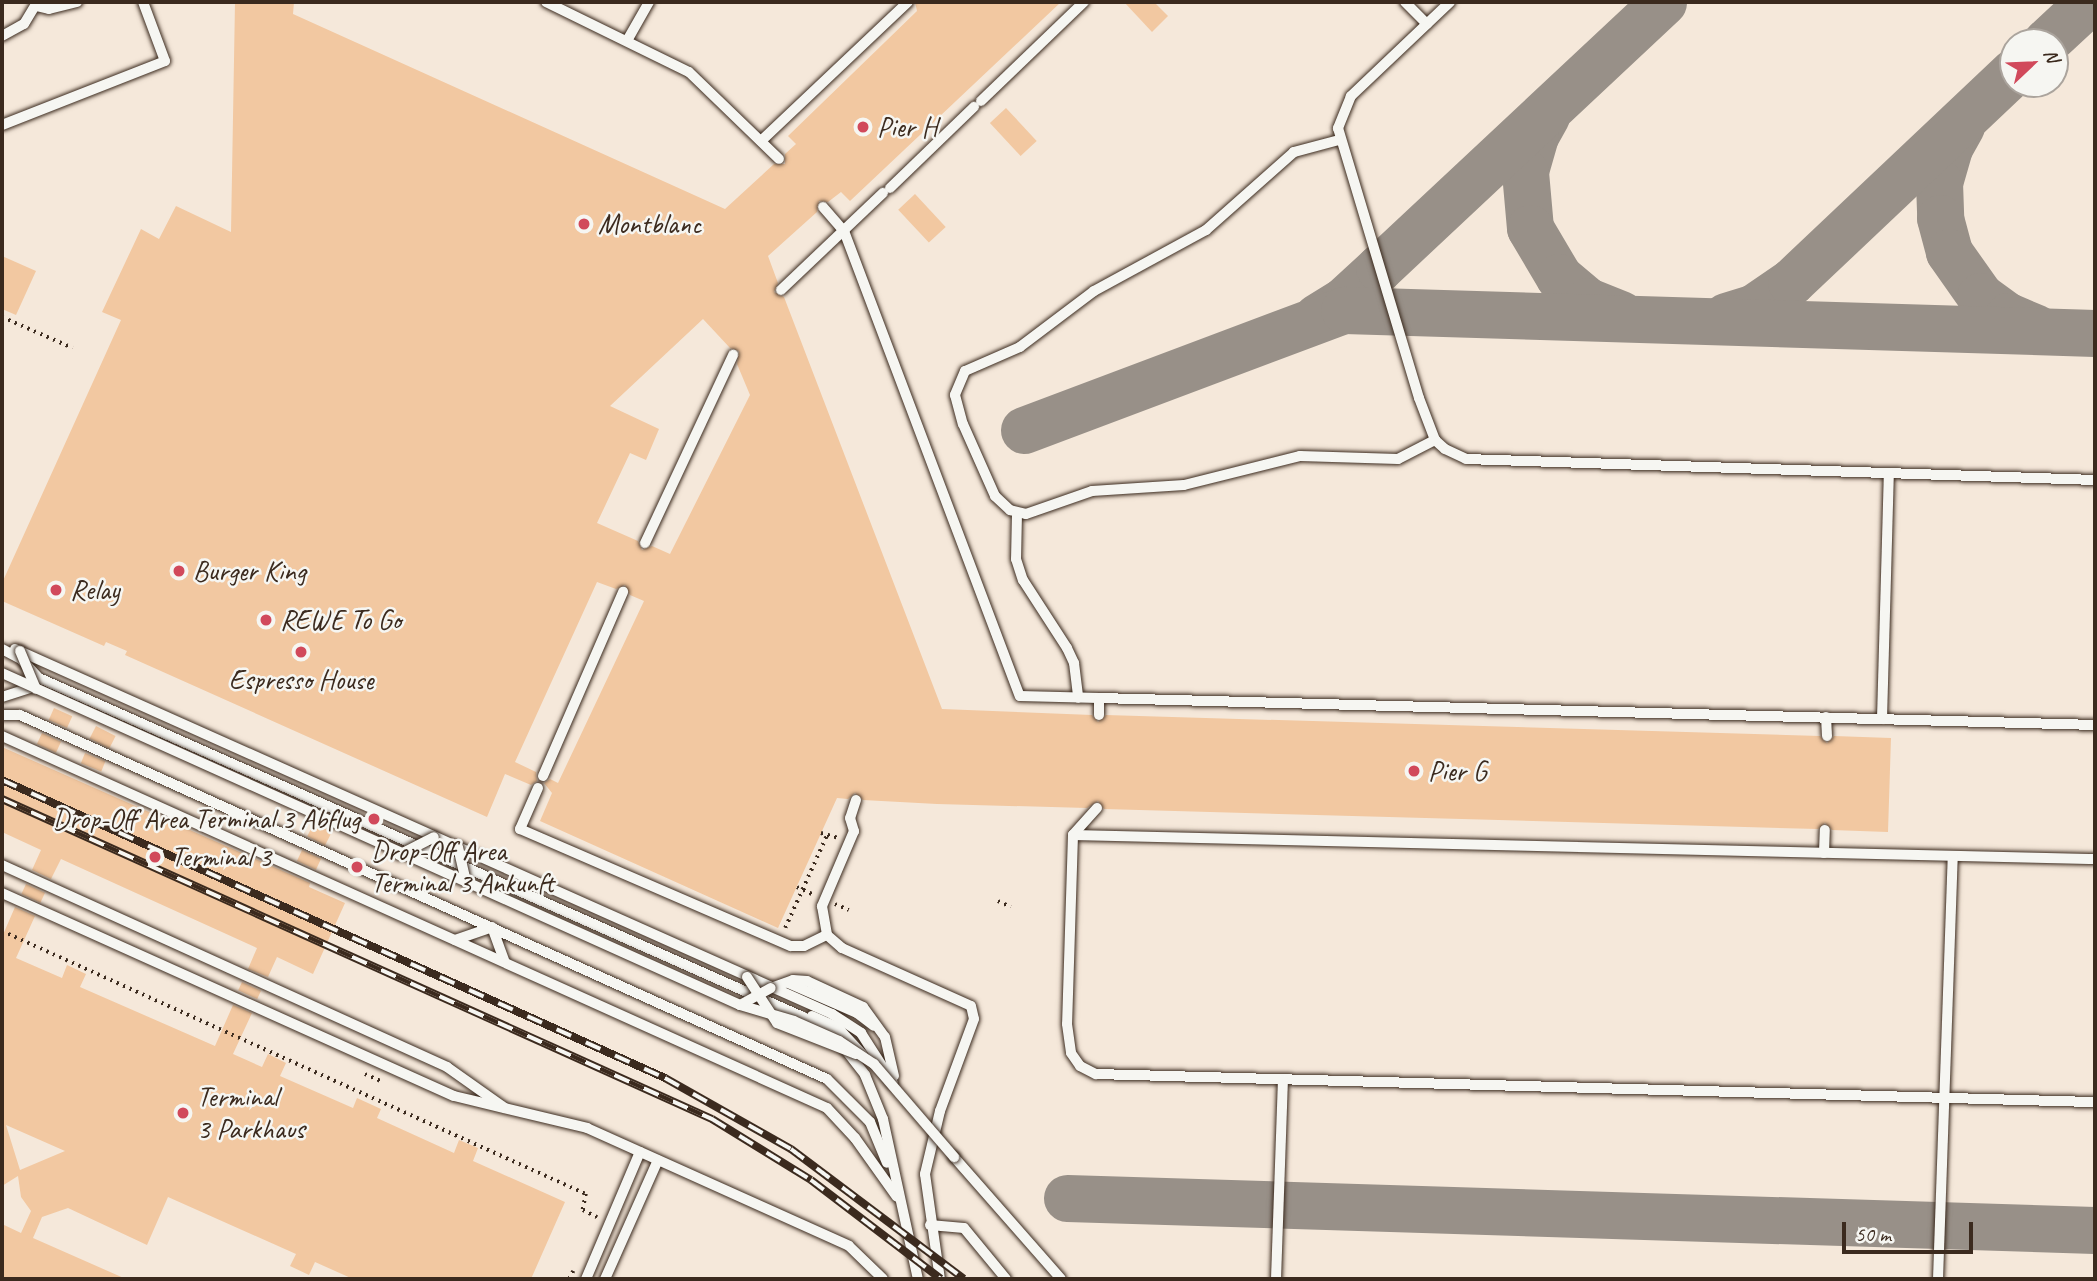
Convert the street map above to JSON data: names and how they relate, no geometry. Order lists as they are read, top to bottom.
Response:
{
  "places": [
    "Pier H",
    "Montblanc",
    "Burger King",
    "Relay",
    "REWE To Go",
    "Espresso House",
    "Pier G",
    "Drop-Off Area Terminal 3 Abflug",
    "Terminal 3",
    "Drop-Off Area Terminal 3 Ankunft",
    "Terminal 3 Parkhaus"
  ],
  "scale_bar": "50 m",
  "north": "top right"
}
